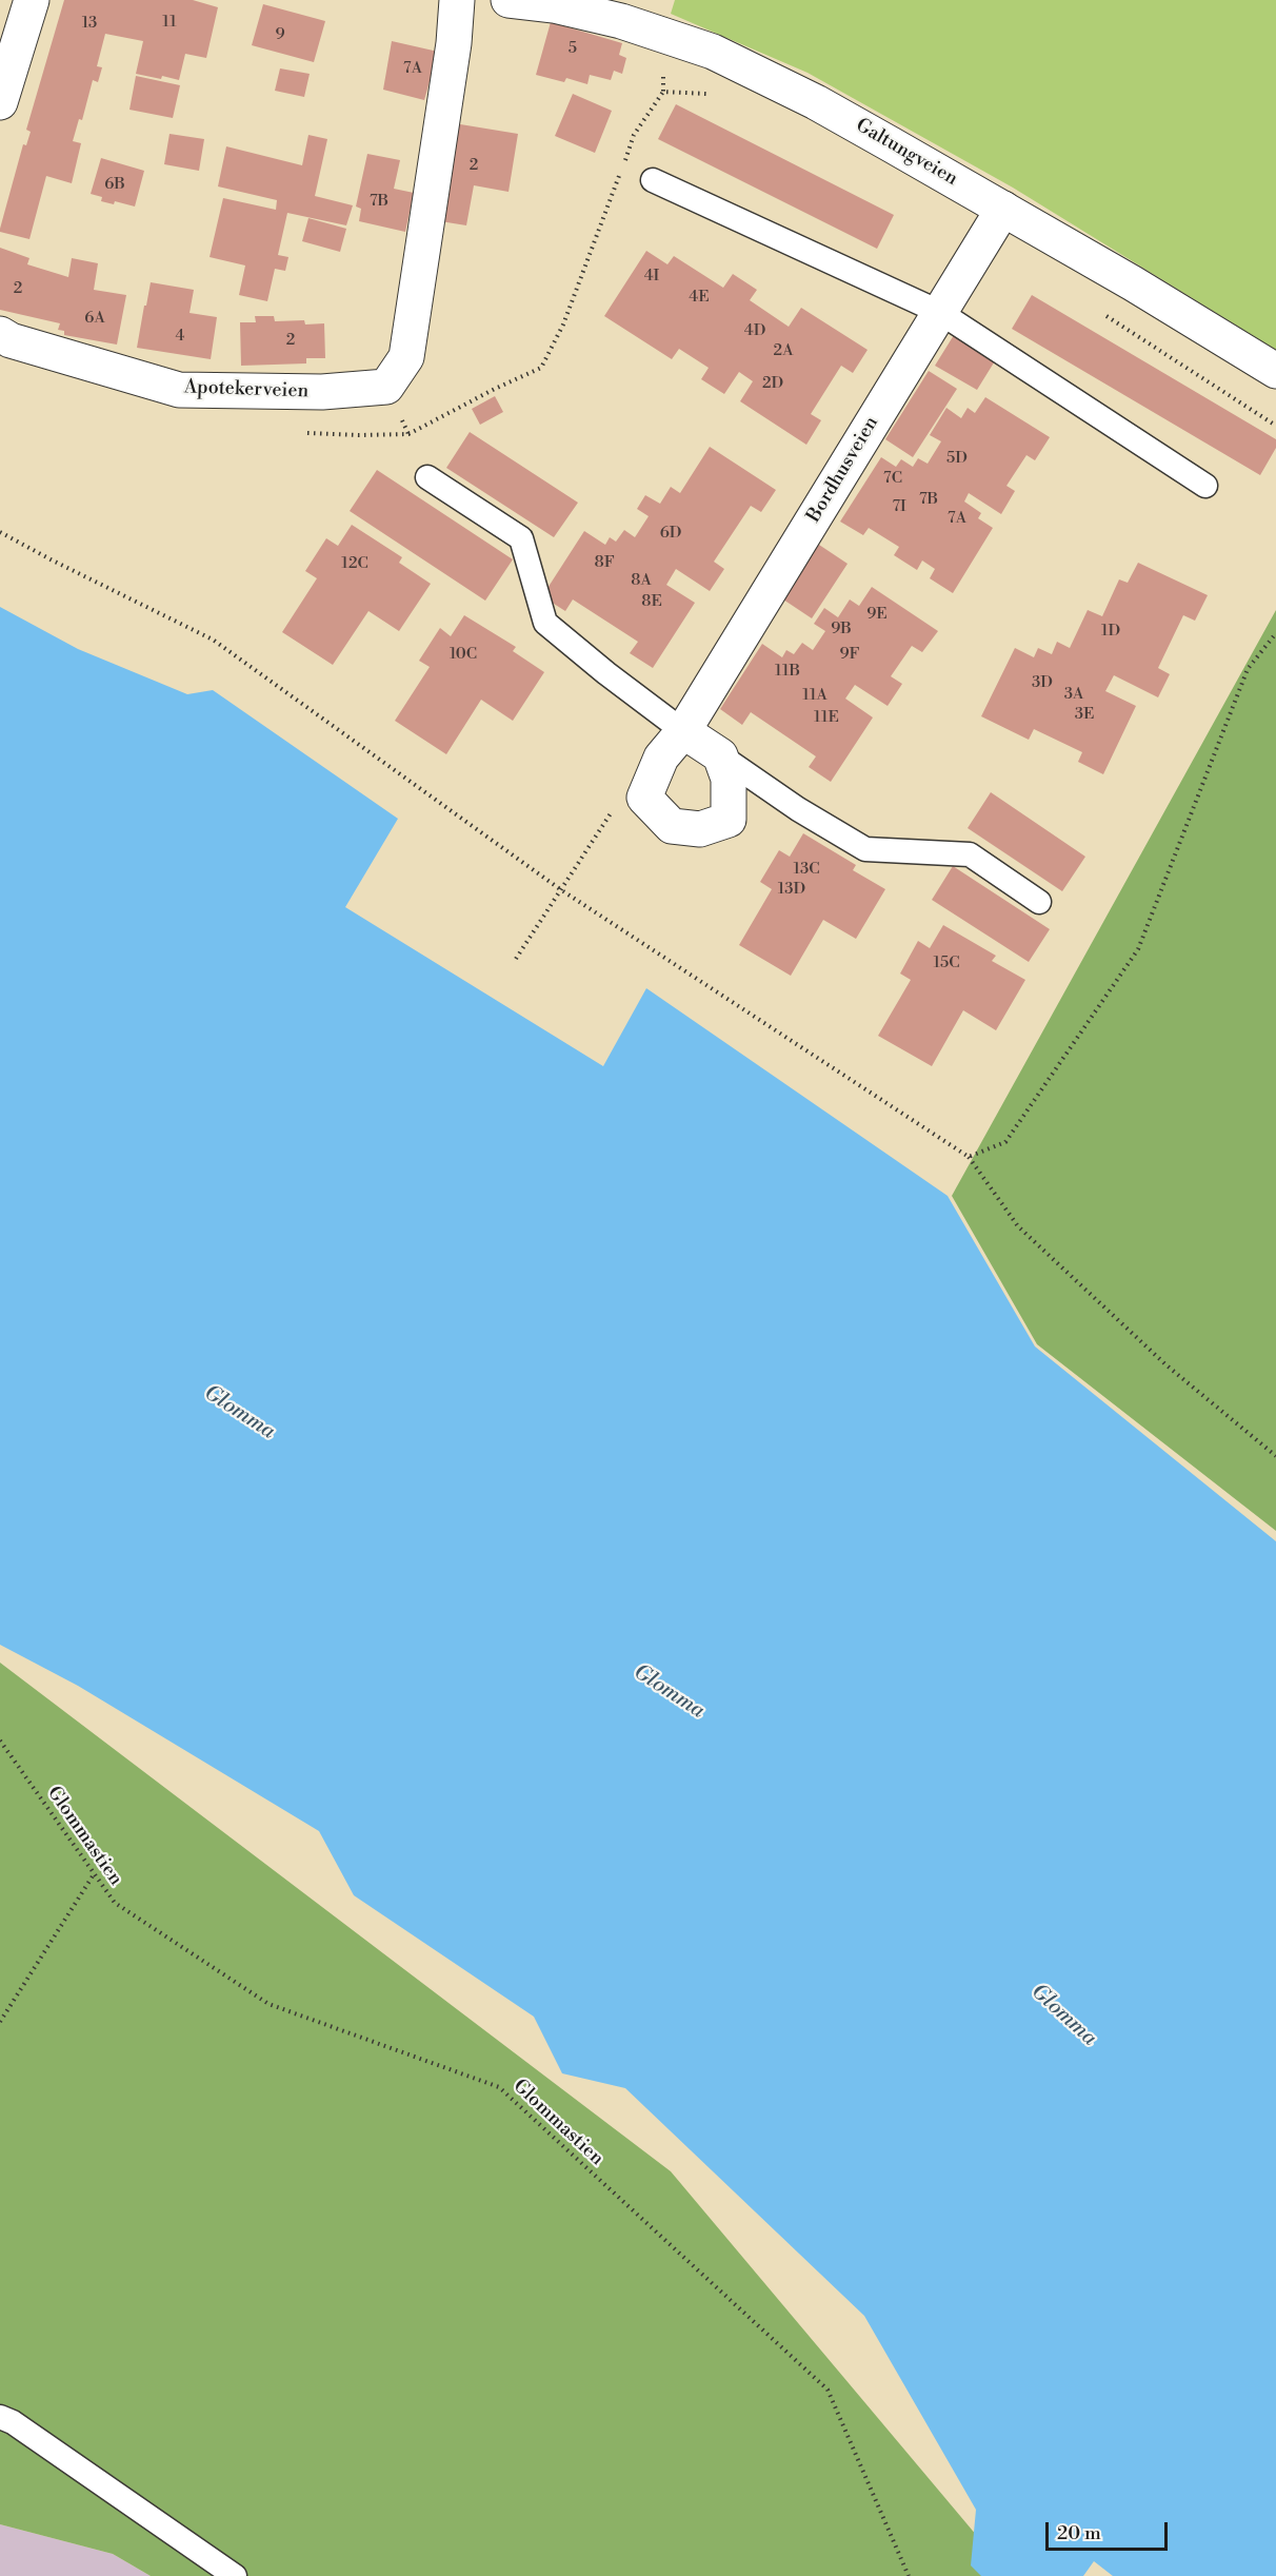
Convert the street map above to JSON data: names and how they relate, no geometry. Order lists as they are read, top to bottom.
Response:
{
  "streets": {
    "street": ["Galtungveien", "Apotekerveien", "Bordhusveien"],
    "path": ["Glommastien"]
  },
  "crossings": [
    ["Galtungveien", "Bordhusveien"]
  ],
  "water": ["Glomma"],
  "house_numbers": [
    "11",
    "13",
    "9",
    "5",
    "7A",
    "2",
    "6B",
    "7B",
    "4I",
    "2",
    "4E",
    "6A",
    "4D",
    "4",
    "2",
    "2A",
    "2D",
    "5D",
    "7C",
    "7B",
    "7I",
    "7A",
    "6D",
    "8F",
    "12C",
    "8A",
    "8E",
    "9E",
    "9B",
    "1D",
    "10C",
    "9F",
    "11B",
    "3D",
    "3A",
    "11A",
    "3E",
    "11E",
    "13C",
    "13D",
    "15C"
  ],
  "scale_bar": "20 m"
}
